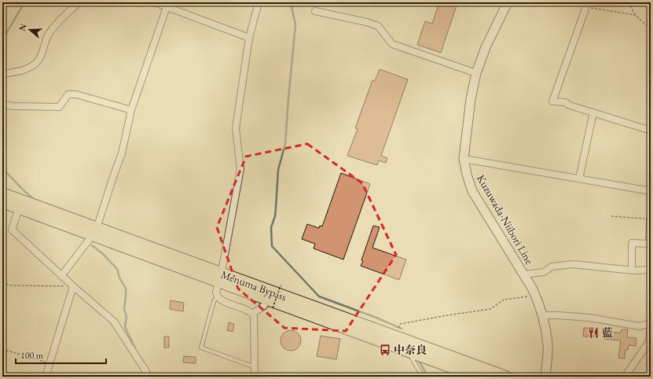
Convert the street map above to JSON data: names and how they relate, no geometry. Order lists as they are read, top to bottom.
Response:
{
  "streets": {
    "highway": ["Menuma Bypass"],
    "main road": ["Kuzuwada-Niibori Line"]
  },
  "places": {
    "restaurant": ["藍"],
    "bus stop": ["中奈良"]
  },
  "scale_bar": "100 m",
  "north": "left"
}
